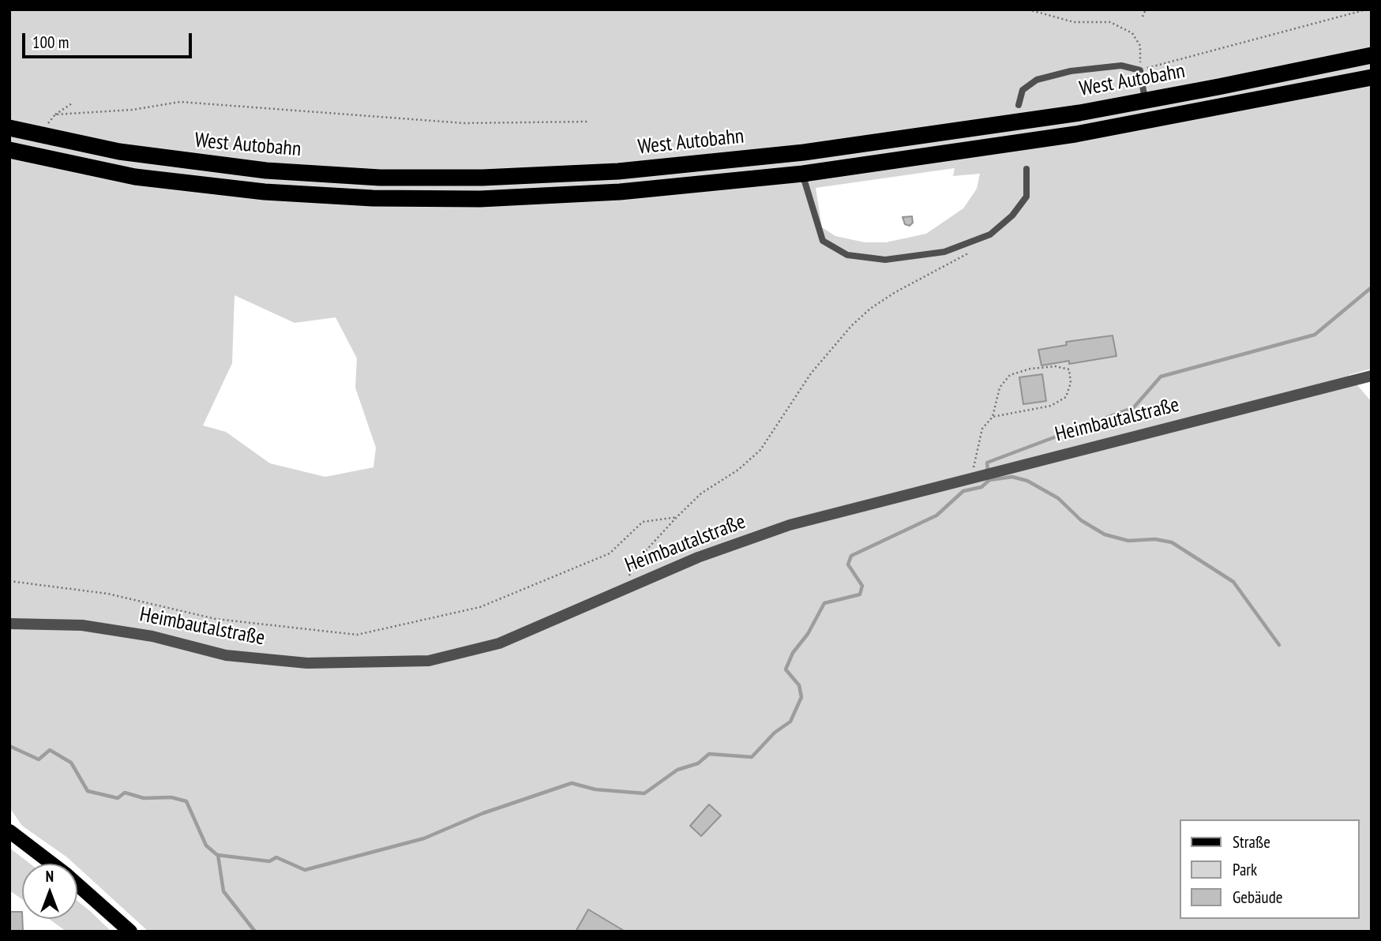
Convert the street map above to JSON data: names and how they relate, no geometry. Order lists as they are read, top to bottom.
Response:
{
  "streets": {
    "highway": ["West Autobahn"],
    "street": ["Heimbautalstraße"]
  },
  "legend": ["Straße", "Park", "Gebäude"],
  "scale_bar": "100 m",
  "north": "top"
}
